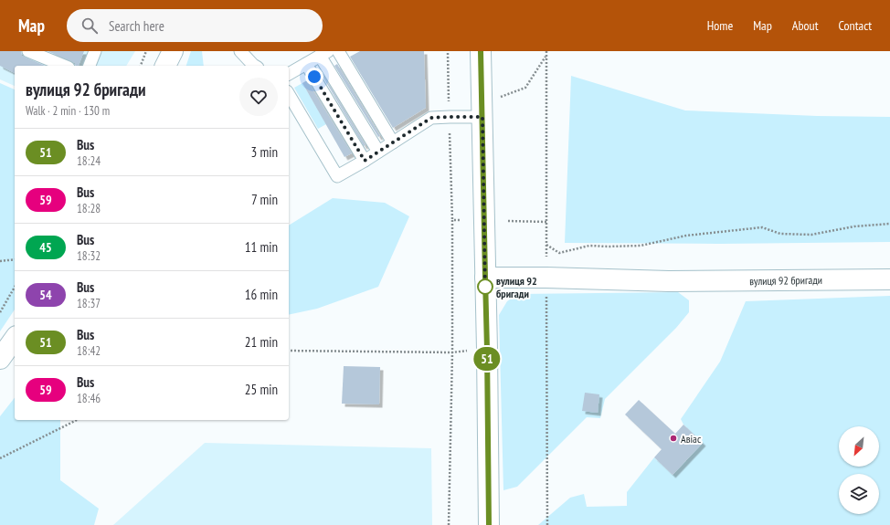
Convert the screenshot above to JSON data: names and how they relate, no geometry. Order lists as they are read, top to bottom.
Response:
{
  "streets": {
    "main road": ["вулиця 92 бригади"]
  },
  "places": ["вулиця 92 бригади", "Авіас"],
  "lines": ["bus line 51"],
  "north": "bottom left",
  "page": {
    "header": "Map",
    "search": "Search here",
    "nav": [
      "Home",
      "Map",
      "About",
      "Contact"
    ],
    "on_map": "51",
    "heading": ["вулиця 92 бригади", "Walk · 2 min · 130 m"],
    "list": [
      {
        "mark": "51",
        "name": "Bus",
        "note": "18:24",
        "value": "3 min"
      },
      {
        "mark": "59",
        "name": "Bus",
        "note": "18:28",
        "value": "7 min"
      },
      {
        "mark": "45",
        "name": "Bus",
        "note": "18:32",
        "value": "11 min"
      },
      {
        "mark": "54",
        "name": "Bus",
        "note": "18:37",
        "value": "16 min"
      },
      {
        "mark": "51",
        "name": "Bus",
        "note": "18:42",
        "value": "21 min"
      },
      {
        "mark": "59",
        "name": "Bus",
        "note": "18:46",
        "value": "25 min"
      }
    ]
  }
}
